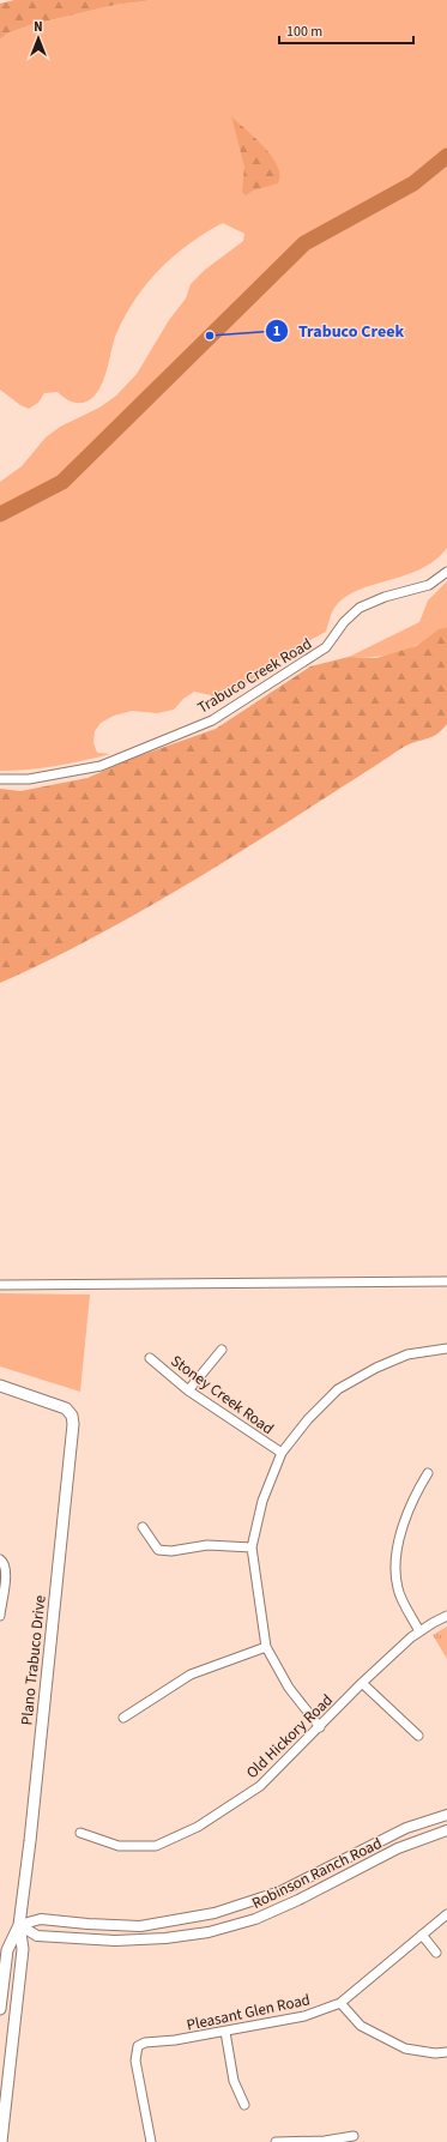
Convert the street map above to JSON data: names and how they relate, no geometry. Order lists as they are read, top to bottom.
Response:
{
  "streets": {
    "main road": ["Plano Trabuco Drive"],
    "street": [
      "Trabuco Creek Road",
      "Stoney Creek Road",
      "Old Hickory Road",
      "Robinson Ranch Road",
      "Pleasant Glen Road"
    ]
  },
  "crossings": [
    ["Plano Trabuco Drive", "Robinson Ranch Road"]
  ],
  "places": ["Trabuco Creek"],
  "scale_bar": "100 m",
  "north": "top"
}
